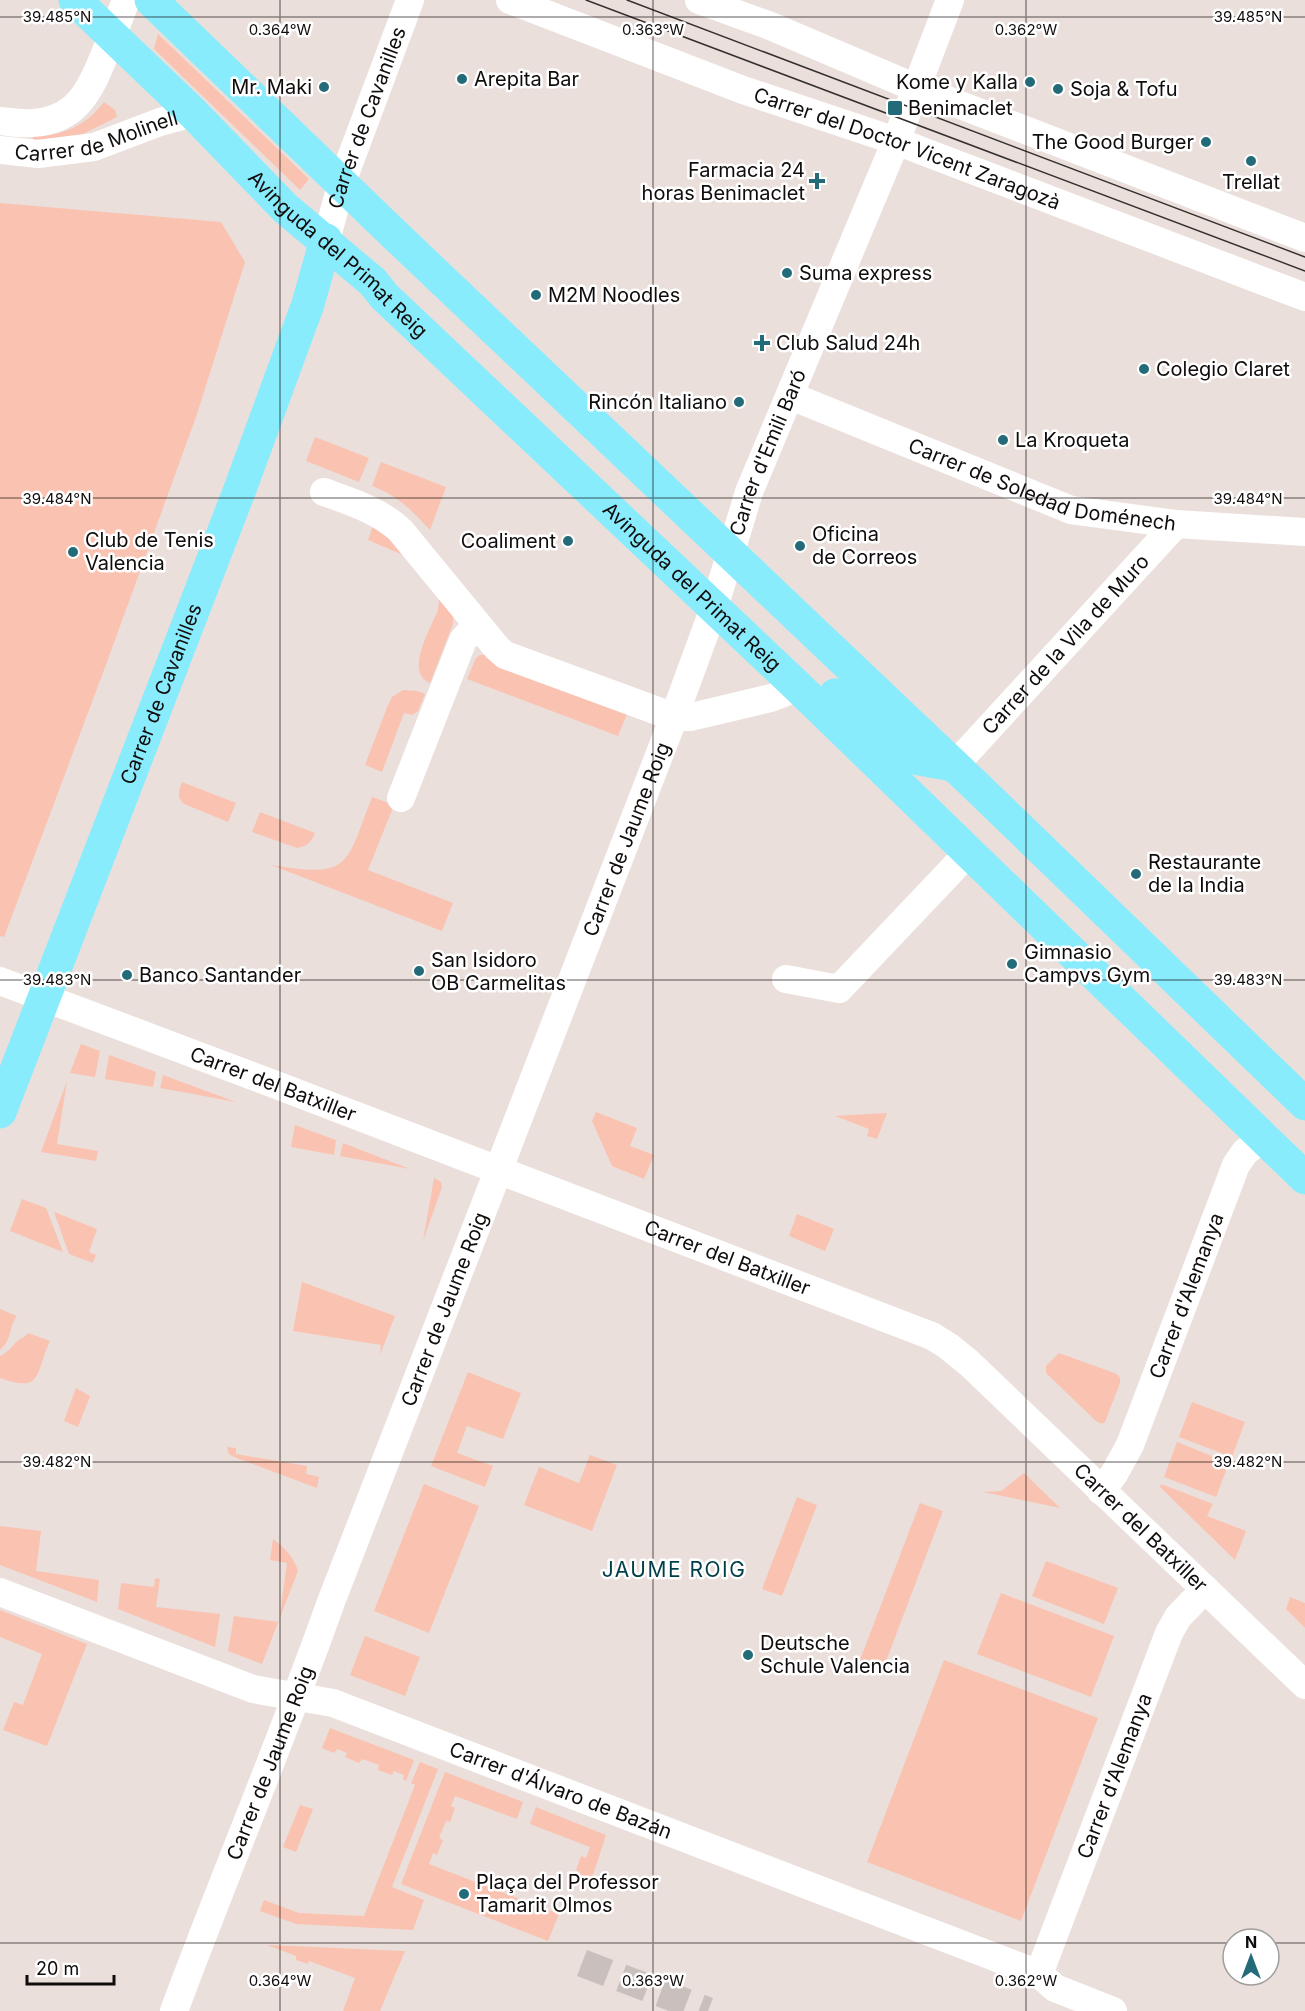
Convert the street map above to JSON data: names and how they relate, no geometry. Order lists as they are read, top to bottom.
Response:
{
  "streets": {
    "main road": ["Carrer de Cavanilles", "Avinguda del Primat Reig"],
    "street": [
      "Carrer de Molinell",
      "Carrer del Doctor Vicent Zaragozà",
      "Carrer d'Emili Baró",
      "Carrer de Soledad Doménech",
      "Carrer de la Vila de Muro",
      "Carrer de Jaume Roig",
      "Carrer del Batxiller",
      "Carrer d'Alemanya",
      "Carrer d'Álvaro de Bazán"
    ]
  },
  "crossings": [
    ["Carrer de Cavanilles", "Avinguda del Primat Reig"],
    ["Carrer de Cavanilles", "Carrer del Batxiller"],
    ["Carrer de Molinell", "Avinguda del Primat Reig"],
    ["Carrer del Doctor Vicent Zaragozà", "Carrer d'Emili Baró"],
    ["Avinguda del Primat Reig", "Carrer d'Emili Baró"],
    ["Avinguda del Primat Reig", "Carrer de Jaume Roig"],
    ["Avinguda del Primat Reig", "Carrer d'Alemanya"],
    ["Carrer d'Emili Baró", "Carrer de Soledad Doménech"],
    ["Carrer d'Emili Baró", "Carrer de Jaume Roig"],
    ["Carrer de Soledad Doménech", "Carrer de la Vila de Muro"],
    ["Carrer de Jaume Roig", "Carrer del Batxiller"],
    ["Carrer de Jaume Roig", "Carrer d'Álvaro de Bazán"],
    ["Carrer del Batxiller", "Carrer d'Alemanya"],
    ["Carrer d'Alemanya", "Carrer d'Álvaro de Bazán"]
  ],
  "districts": ["JAUME ROIG"],
  "places": {
    "other": [
      "Arepita Bar",
      "Kome y Kalla",
      "Mr. Maki",
      "Soja & Tofu",
      "The Good Burger",
      "Trellat",
      "Suma express",
      "M2M Noodles",
      "Colegio Claret",
      "Rincón Italiano",
      "La Kroqueta",
      "Coaliment",
      "Oficina de Correos",
      "Club de Tenis Valencia",
      "Restaurante de la India",
      "Gimnasio Campvs Gym",
      "San Isidoro OB Carmelitas",
      "Banco Santander",
      "Deutsche Schule Valencia",
      "Plaça del Professor Tamarit Olmos"
    ],
    "transit": ["Benimaclet"],
    "health": ["Farmacia 24 horas Benimaclet", "Club Salud 24h"]
  },
  "scale_bar": "20 m",
  "north": "top",
  "coordinates": [
    "39.485°N",
    "0.364°W",
    "0.363°W",
    "0.362°W",
    "39.484°N",
    "39.483°N",
    "39.482°N"
  ]
}
